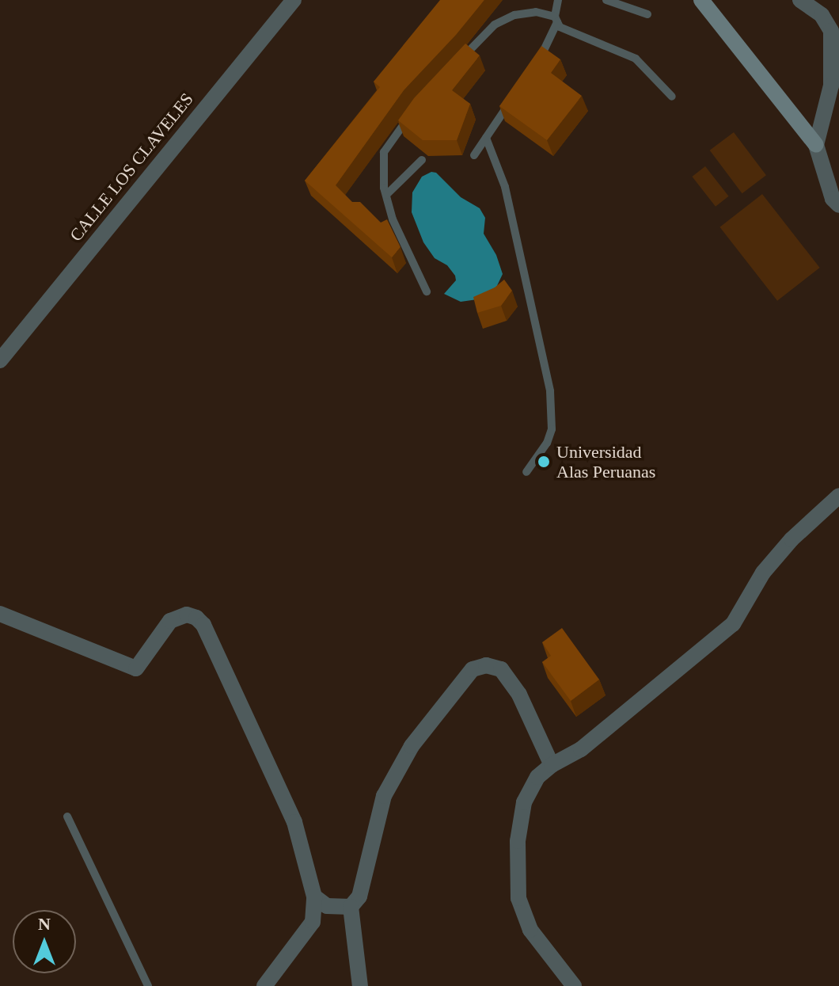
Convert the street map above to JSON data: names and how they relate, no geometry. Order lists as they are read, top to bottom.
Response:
{
  "streets": {
    "street": ["CALLE LOS CLAVELES"]
  },
  "places": ["Universidad Alas Peruanas"],
  "north": "top"
}
